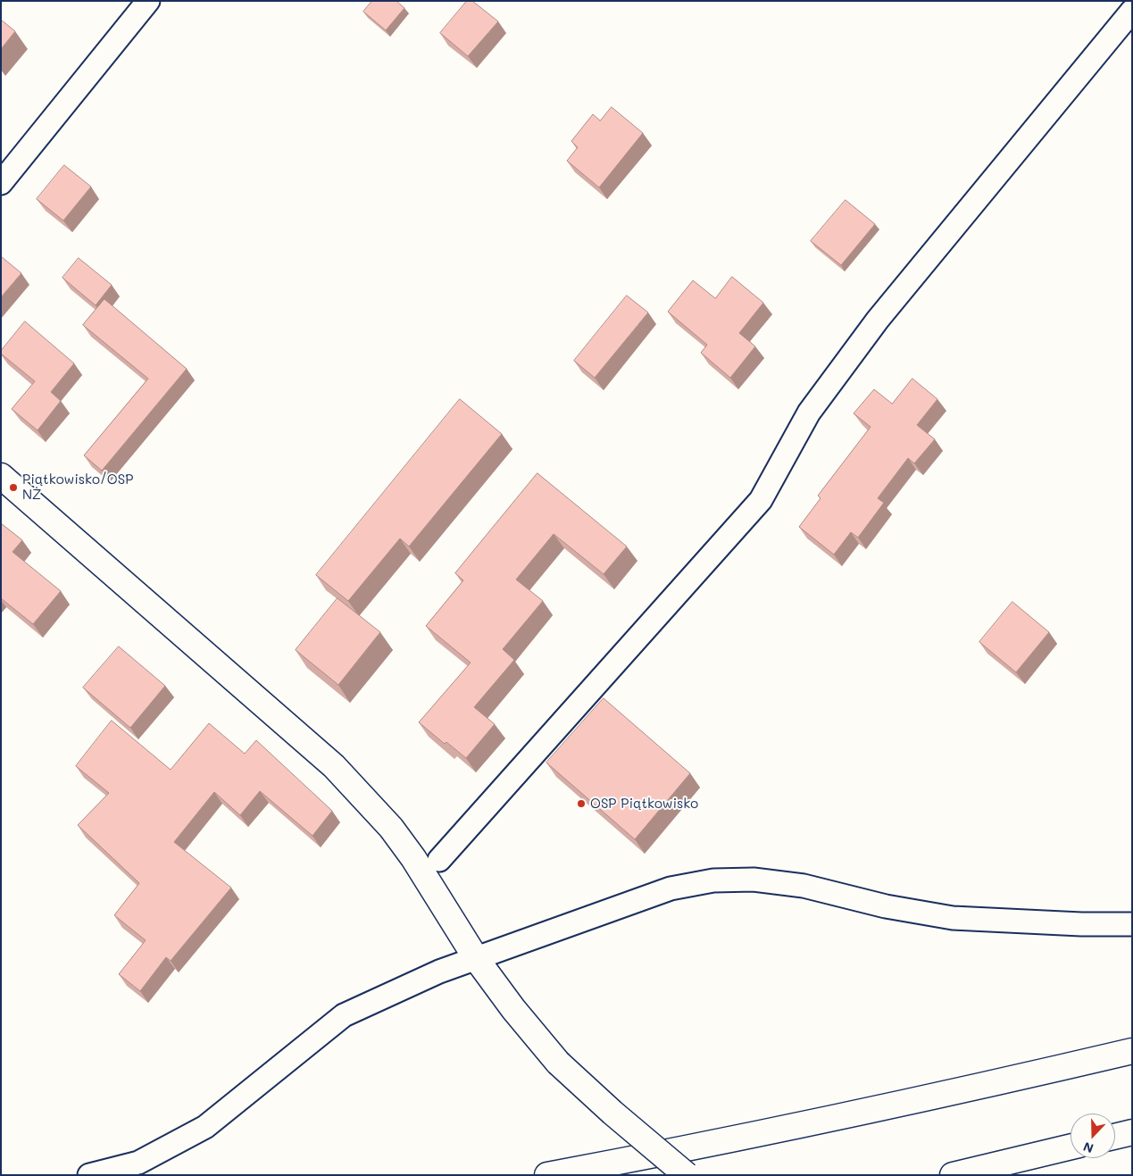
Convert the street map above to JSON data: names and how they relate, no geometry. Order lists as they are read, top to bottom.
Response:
{
  "places": ["Piątkowisko/OSP NŻ", "OSP Piątkowisko"],
  "north": "bottom"
}
